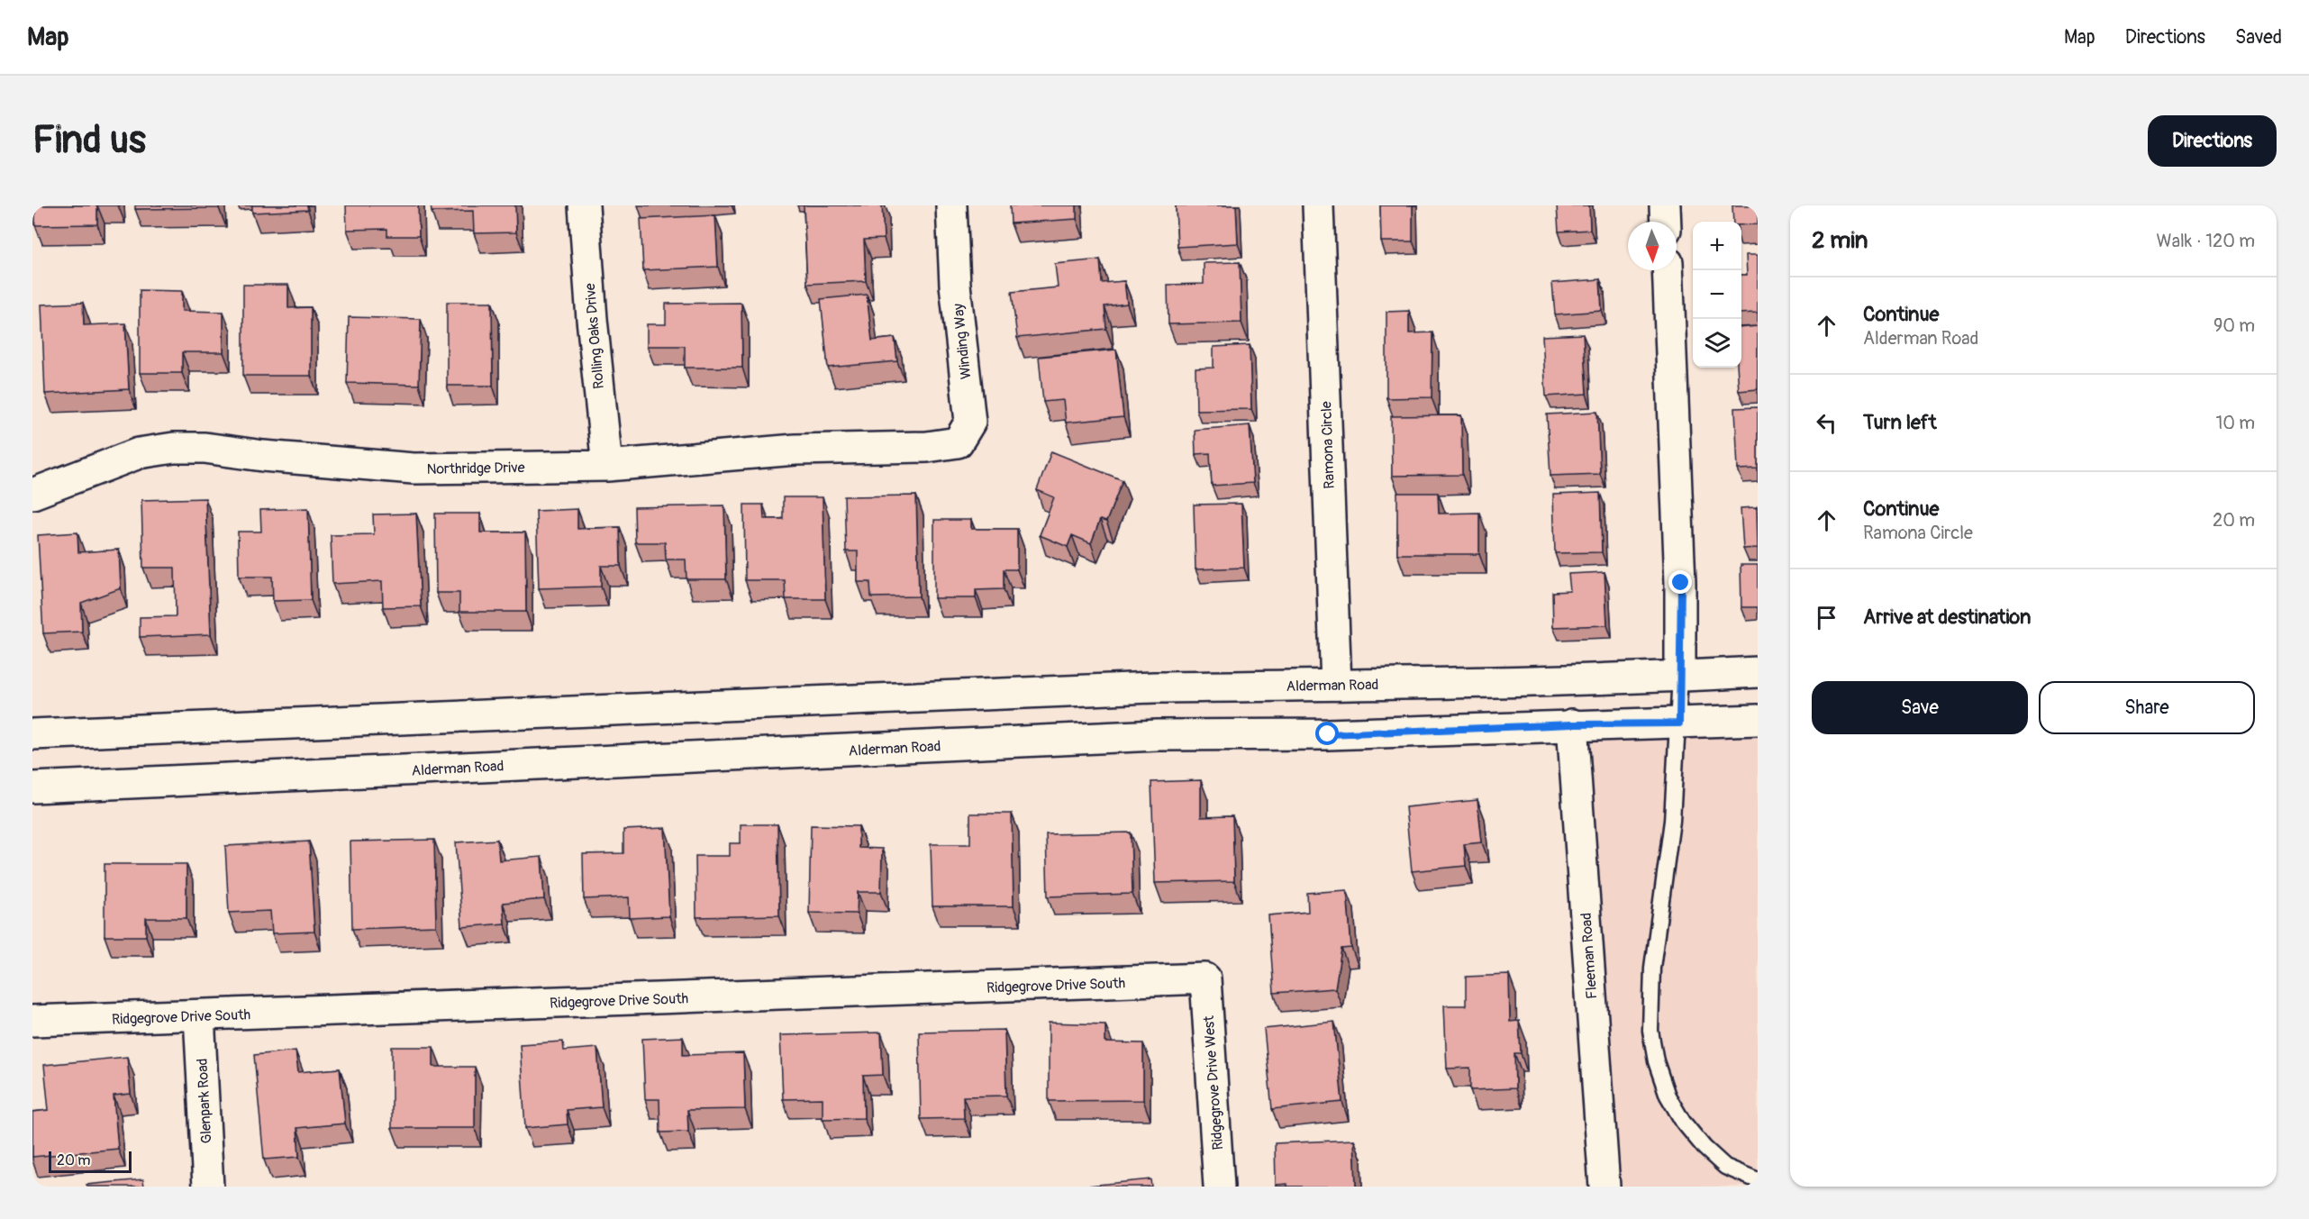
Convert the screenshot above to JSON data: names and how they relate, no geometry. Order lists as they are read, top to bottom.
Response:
{
  "streets": {
    "street": [
      "Rolling Oaks Drive",
      "Winding Way",
      "Ramona Circle",
      "Northridge Drive",
      "Alderman Road",
      "Fleeman Road",
      "Ridgegrove Drive South",
      "Ridgegrove Drive West",
      "Glenpark Road"
    ]
  },
  "crossings": [
    ["Rolling Oaks Drive", "Northridge Drive"],
    ["Winding Way", "Northridge Drive"],
    ["Ramona Circle", "Alderman Road"],
    ["Alderman Road", "Fleeman Road"],
    ["Ridgegrove Drive South", "Ridgegrove Drive West"],
    ["Ridgegrove Drive South", "Glenpark Road"]
  ],
  "scale_bar": "20 m",
  "north": "bottom",
  "page": {
    "header": "Map",
    "nav": ["Map", "Directions", "Saved"],
    "buttons": [
      "Directions",
      ["Save", "Share"]
    ],
    "title": "Find us",
    "heading": ["2 min", "Walk · 120 m"],
    "map_buttons": ["+", "−"],
    "list": [
      ["Continue", "Alderman Road", "90 m"],
      ["Turn left", "10 m"],
      ["Continue", "Ramona Circle", "20 m"],
      "Arrive at destination"
    ],
    "scale": "20 m"
  }
}
